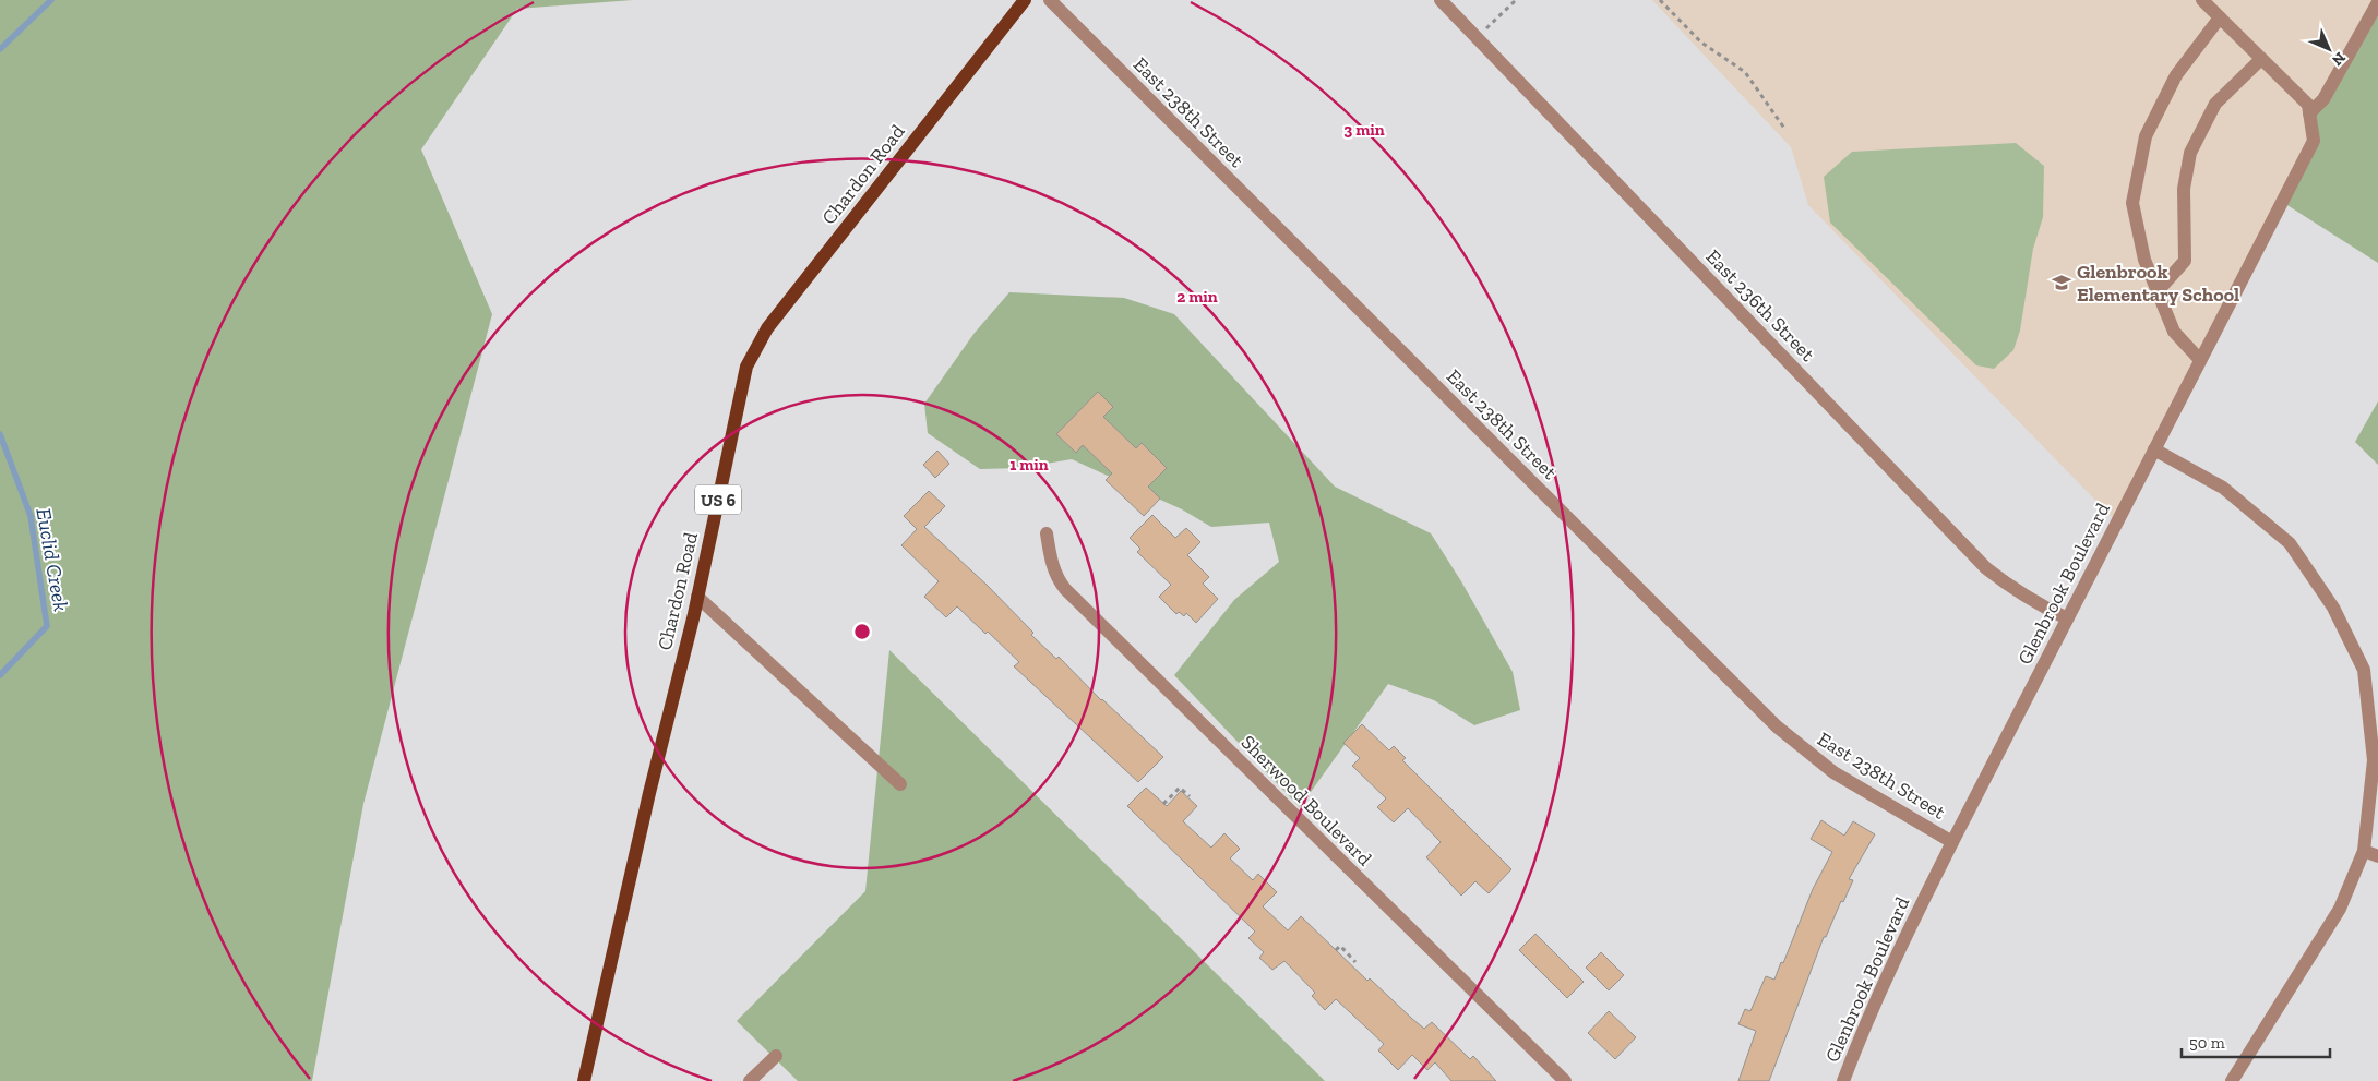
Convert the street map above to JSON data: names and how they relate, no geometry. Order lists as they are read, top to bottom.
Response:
{
  "streets": {
    "main road": ["Chardon Road", "US 6"],
    "street": [
      "East 238th Street",
      "East 236th Street",
      "Glenbrook Boulevard",
      "Sherwood Boulevard"
    ]
  },
  "crossings": [
    ["East 238th Street", "Glenbrook Boulevard"],
    ["East 236th Street", "Glenbrook Boulevard"]
  ],
  "water": ["Euclid Creek"],
  "places": {
    "school or university": ["Glenbrook Elementary School"]
  },
  "scale_bar": "50 m",
  "north": "bottom right",
  "rings": ["3 min", "2 min", "1 min"]
}
